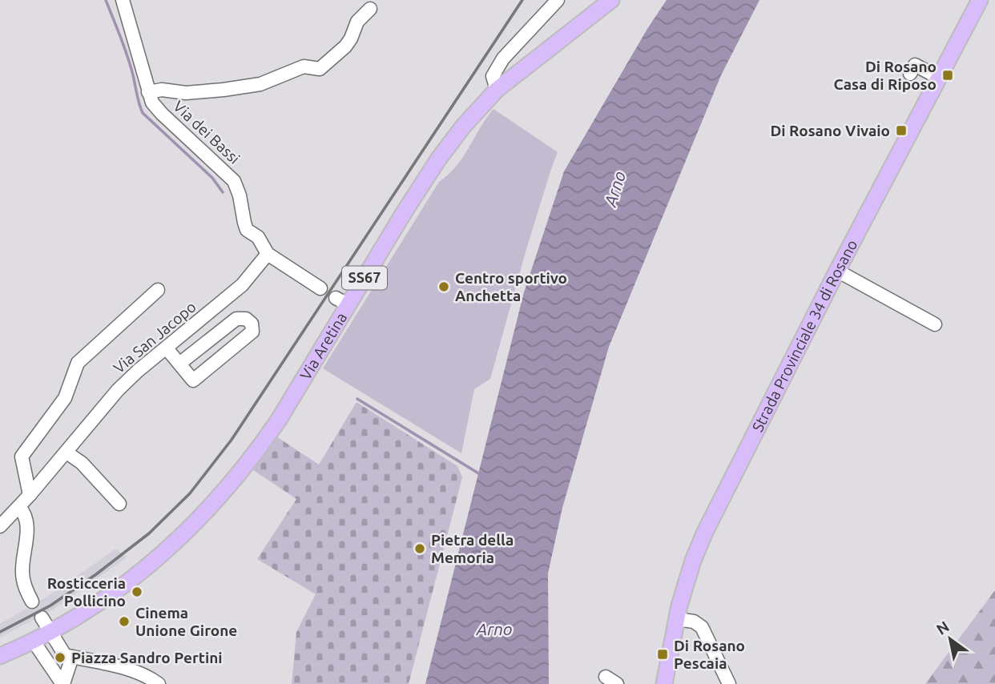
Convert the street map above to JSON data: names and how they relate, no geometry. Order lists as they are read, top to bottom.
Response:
{
  "streets": {
    "main road": ["SS67", "Strada Provinciale 34 di Rosano", "Via Aretina"],
    "street": ["Via dei Bassi", "Via San Jacopo"]
  },
  "crossings": [
    ["Via dei Bassi", "Via San Jacopo"],
    ["SS67", "Via Aretina"]
  ],
  "water": ["Arno"],
  "places": {
    "transit": ["Di Rosano Casa di Riposo", "Di Rosano Vivaio", "Di Rosano Pescaia"],
    "other": [
      "Centro sportivo Anchetta",
      "Pietra della Memoria",
      "Rosticceria Pollicino",
      "Cinema Unione Girone",
      "Piazza Sandro Pertini"
    ]
  },
  "north": "top left"
}
